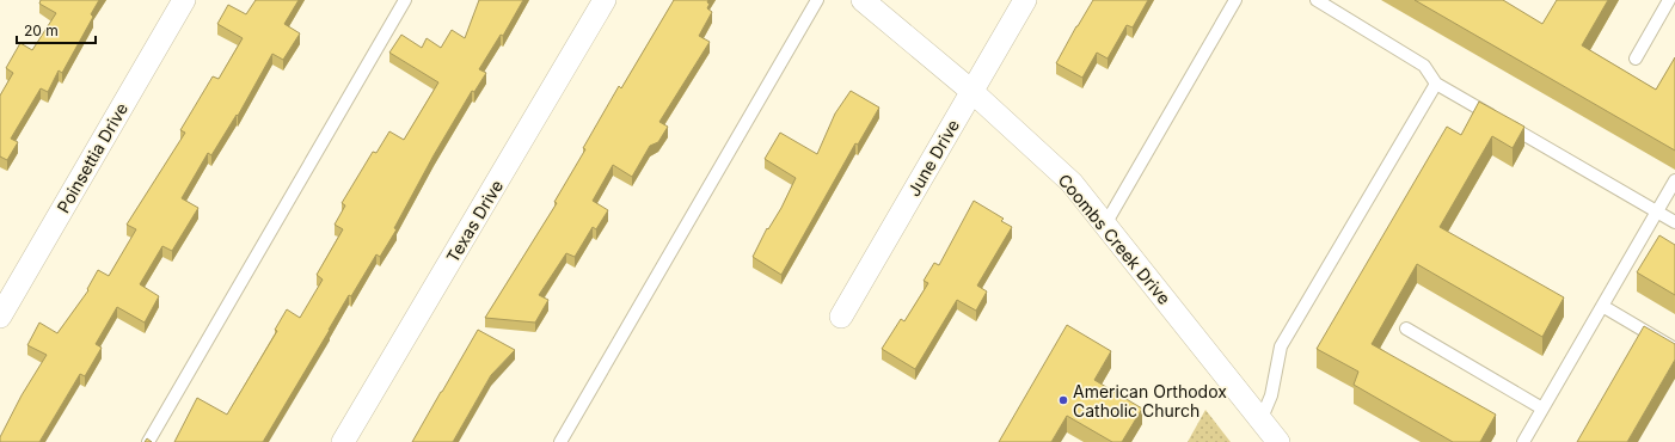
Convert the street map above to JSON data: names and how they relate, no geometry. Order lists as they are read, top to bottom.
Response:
{
  "streets": {
    "street": [
      "Poinsettia Drive",
      "June Drive",
      "Texas Drive",
      "Coombs Creek Drive"
    ]
  },
  "crossings": [
    ["June Drive", "Coombs Creek Drive"]
  ],
  "places": ["American Orthodox Catholic Church"],
  "scale_bar": "20 m"
}
